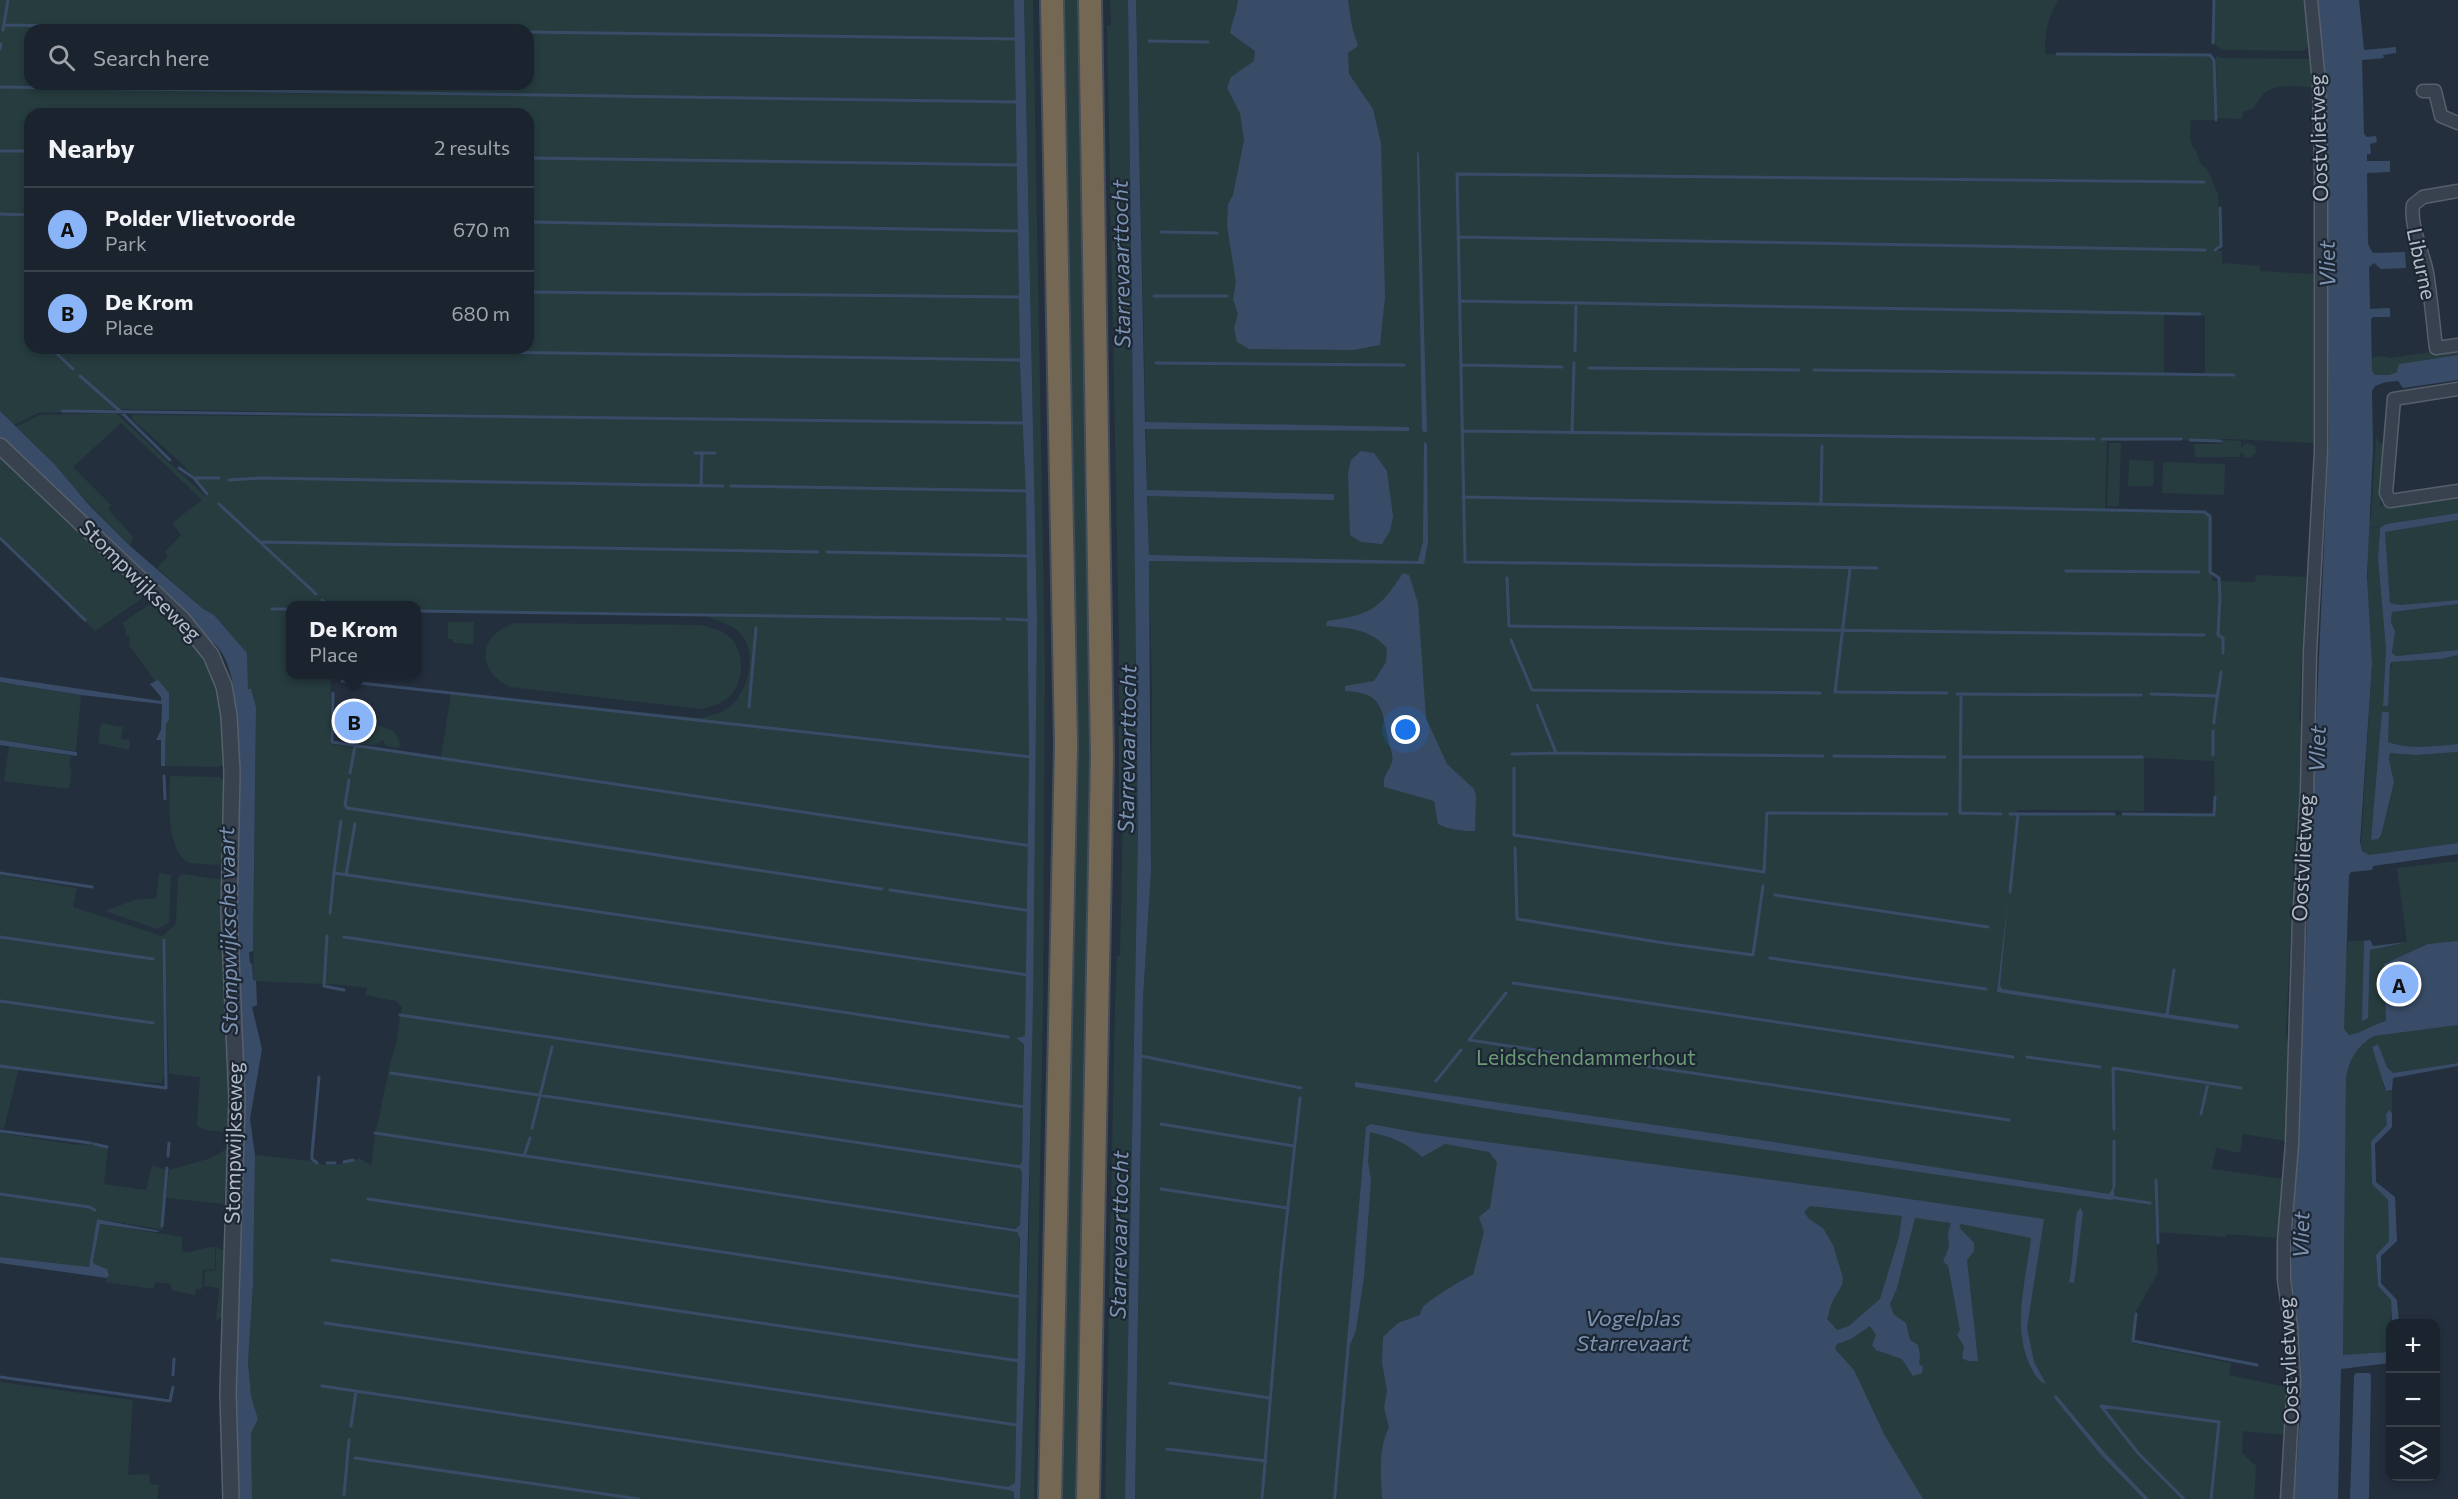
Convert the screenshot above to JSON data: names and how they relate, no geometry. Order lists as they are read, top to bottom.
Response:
{
  "streets": {
    "street": ["Oostvlietweg", "Liburne", "Stompwijkseweg"]
  },
  "water": [
    "Starrevaarttocht",
    "Vliet",
    "Stompwijksche vaart",
    "Vogelplas Starrevaart"
  ],
  "parks": ["Leidschendammerhout"],
  "page": {
    "search": "Search here",
    "heading": ["Nearby", "2 results"],
    "list": [
      {
        "mark": "A",
        "name": "Polder Vlietvoorde",
        "note": "Park",
        "value": "670 m"
      },
      {
        "mark": "B",
        "name": "De Krom",
        "note": "Place",
        "value": "680 m"
      }
    ],
    "popup": ["De Krom", "Place"],
    "pins": ["B", "A"],
    "map_buttons": ["+", "−"]
  }
}
